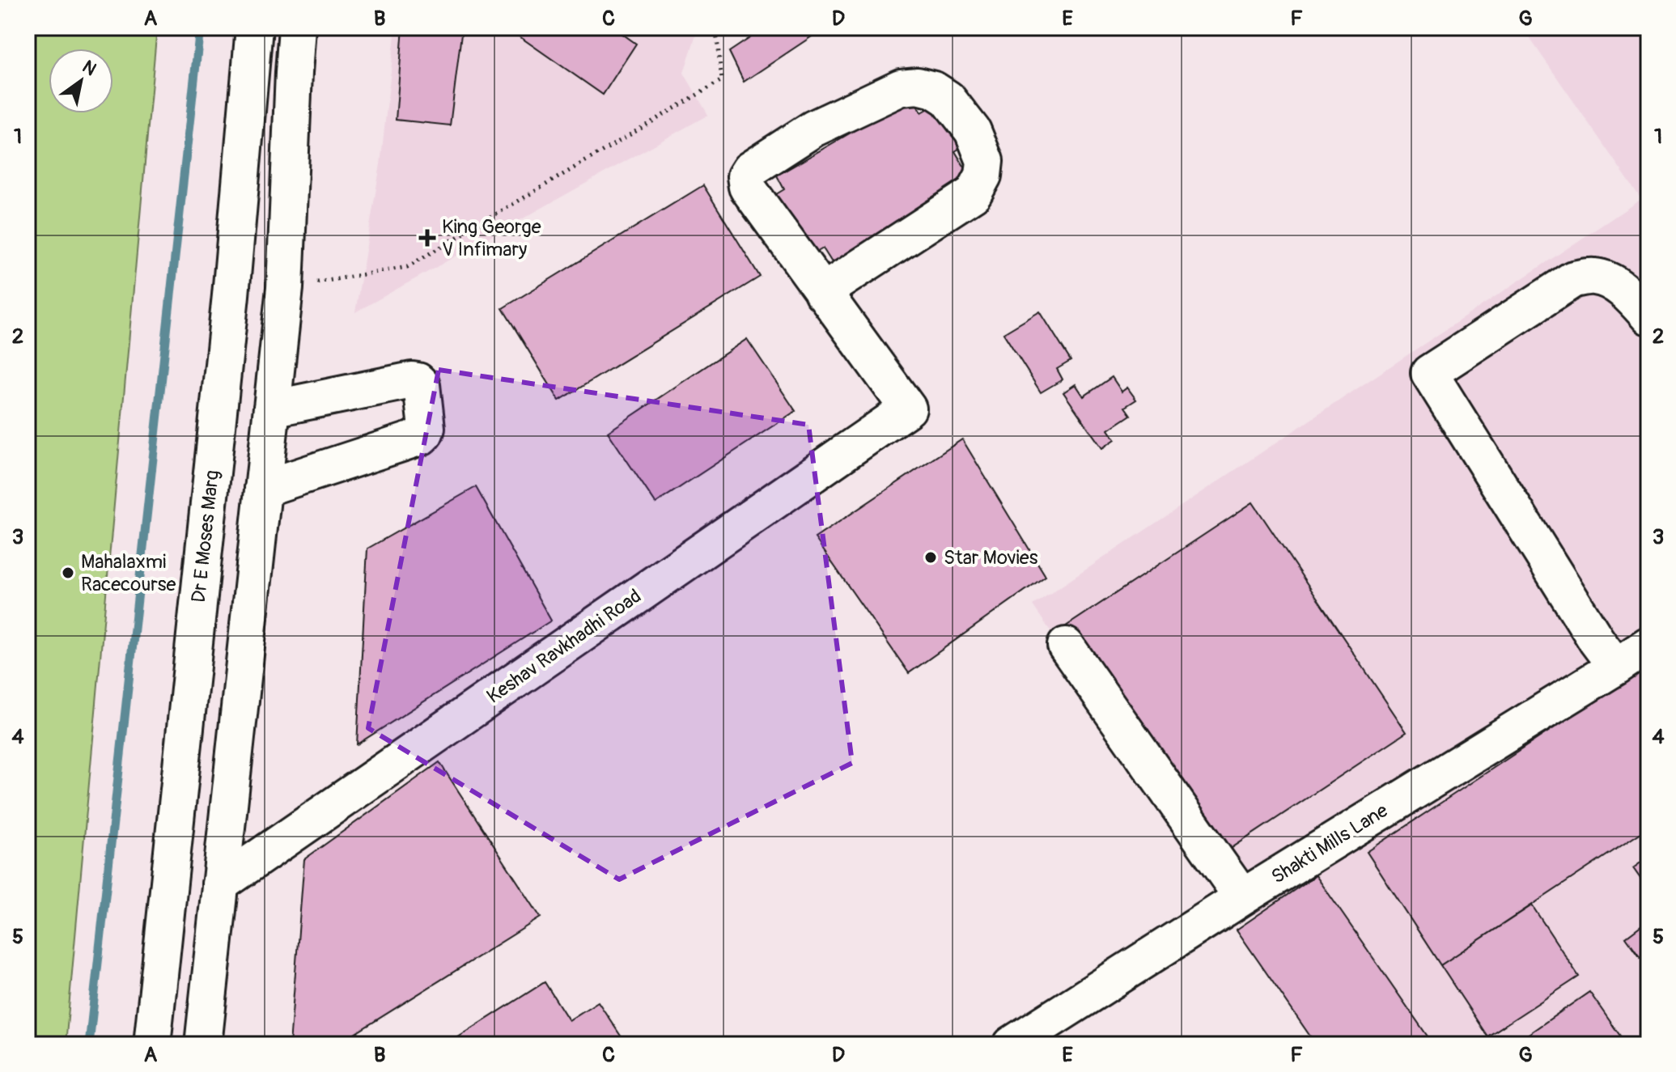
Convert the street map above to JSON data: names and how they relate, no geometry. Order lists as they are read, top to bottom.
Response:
{
  "streets": {
    "main road": ["Dr E Moses Marg", "Keshav Ravkhadhi Road", "Shakti Mills Lane"]
  },
  "places": {
    "health": ["King George V Infimary"],
    "other": ["Star Movies", "Mahalaxmi Racecourse"]
  },
  "north": "top right",
  "grid": {
    "columns": [
      "A",
      "B",
      "C",
      "D",
      "E",
      "F",
      "G"
    ],
    "rows": [
      "1",
      "2",
      "3",
      "4",
      "5"
    ]
  }
}
